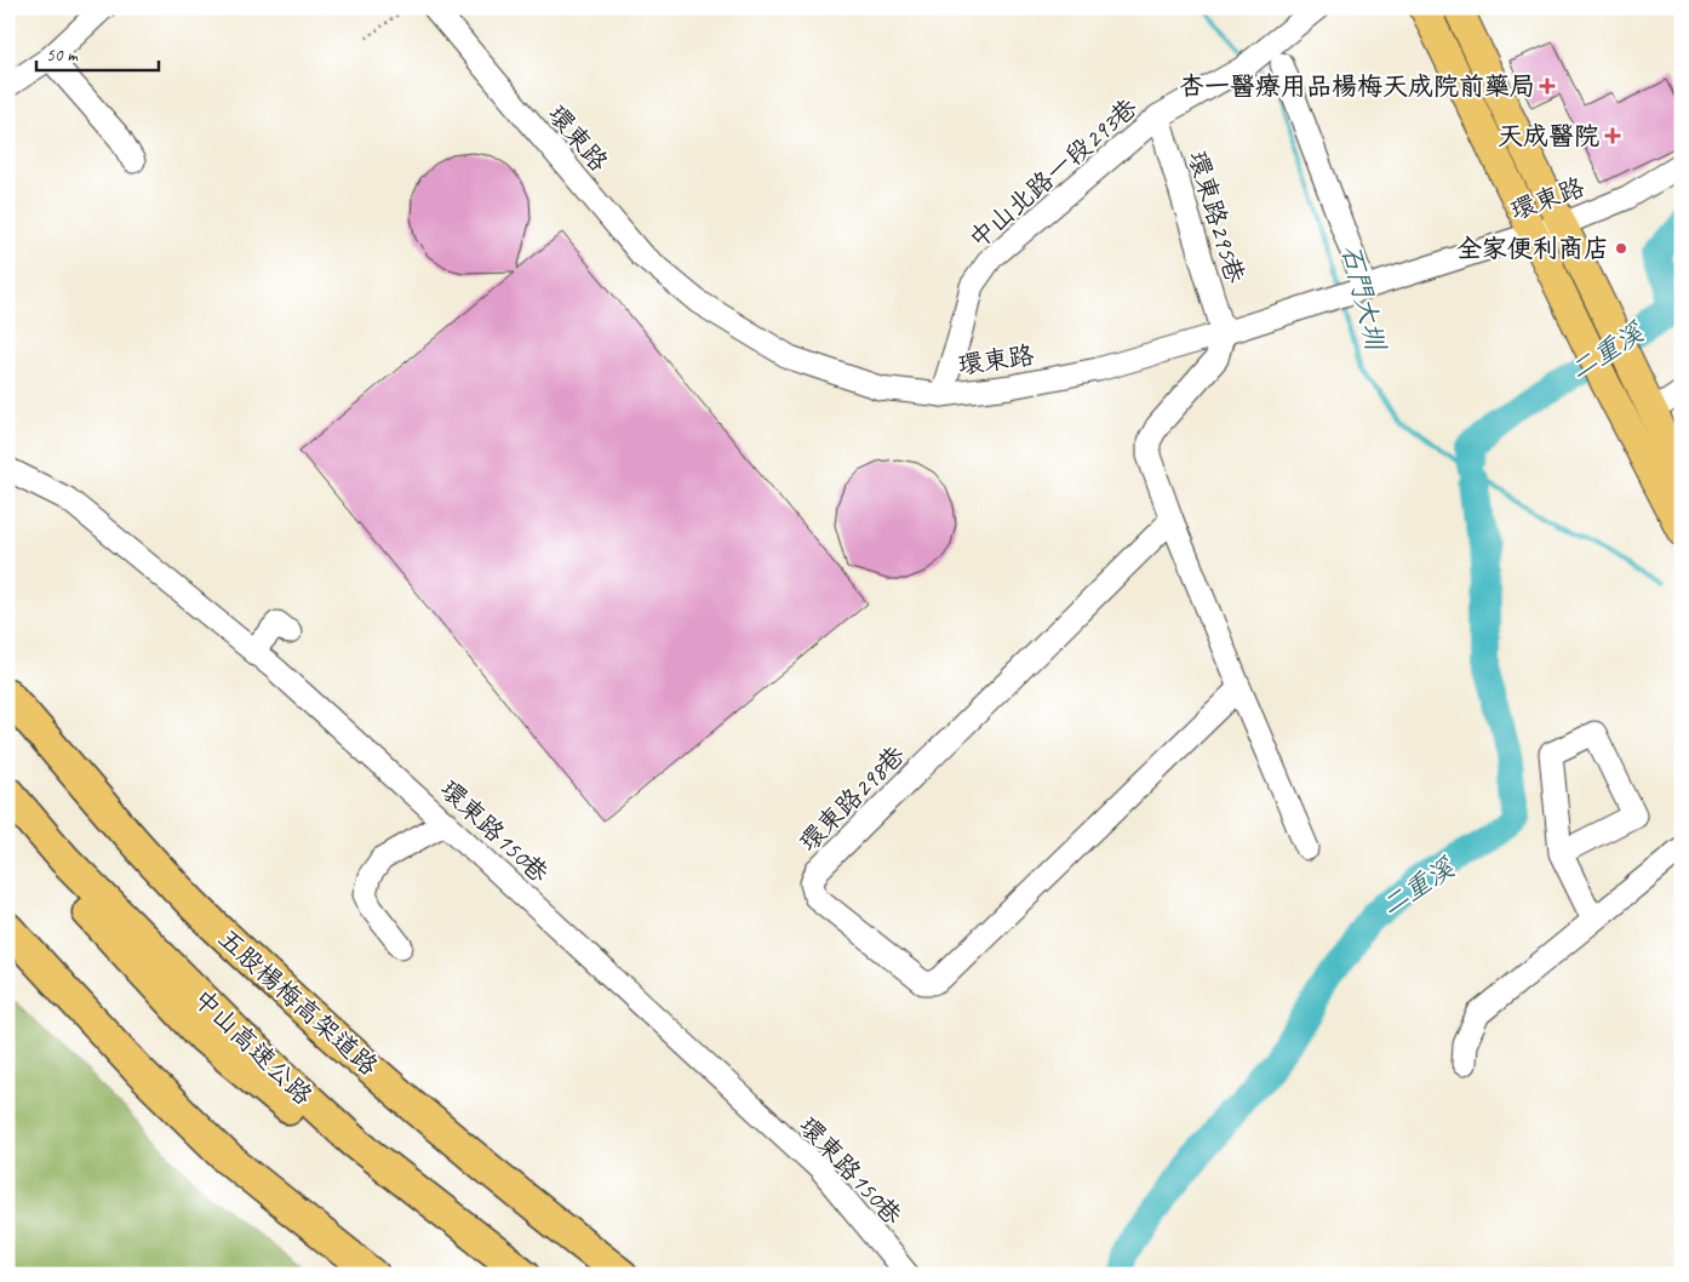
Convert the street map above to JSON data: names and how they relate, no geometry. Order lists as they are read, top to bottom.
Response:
{
  "streets": {
    "highway": ["五股楊梅高架道路", "中山高速公路"],
    "street": [
      "環東路",
      "中山北路一段293巷",
      "環東路295巷",
      "環東路298巷",
      "環東路150巷"
    ]
  },
  "crossings": [
    ["環東路", "中山北路一段293巷"],
    ["環東路", "環東路295巷"],
    ["中山北路一段293巷", "環東路295巷"]
  ],
  "water": ["石門大圳", "二重溪"],
  "places": {
    "health": ["杏一醫療用品楊梅天成院前藥局", "天成醫院"],
    "other": ["全家便利商店"]
  },
  "scale_bar": "50 m"
}
